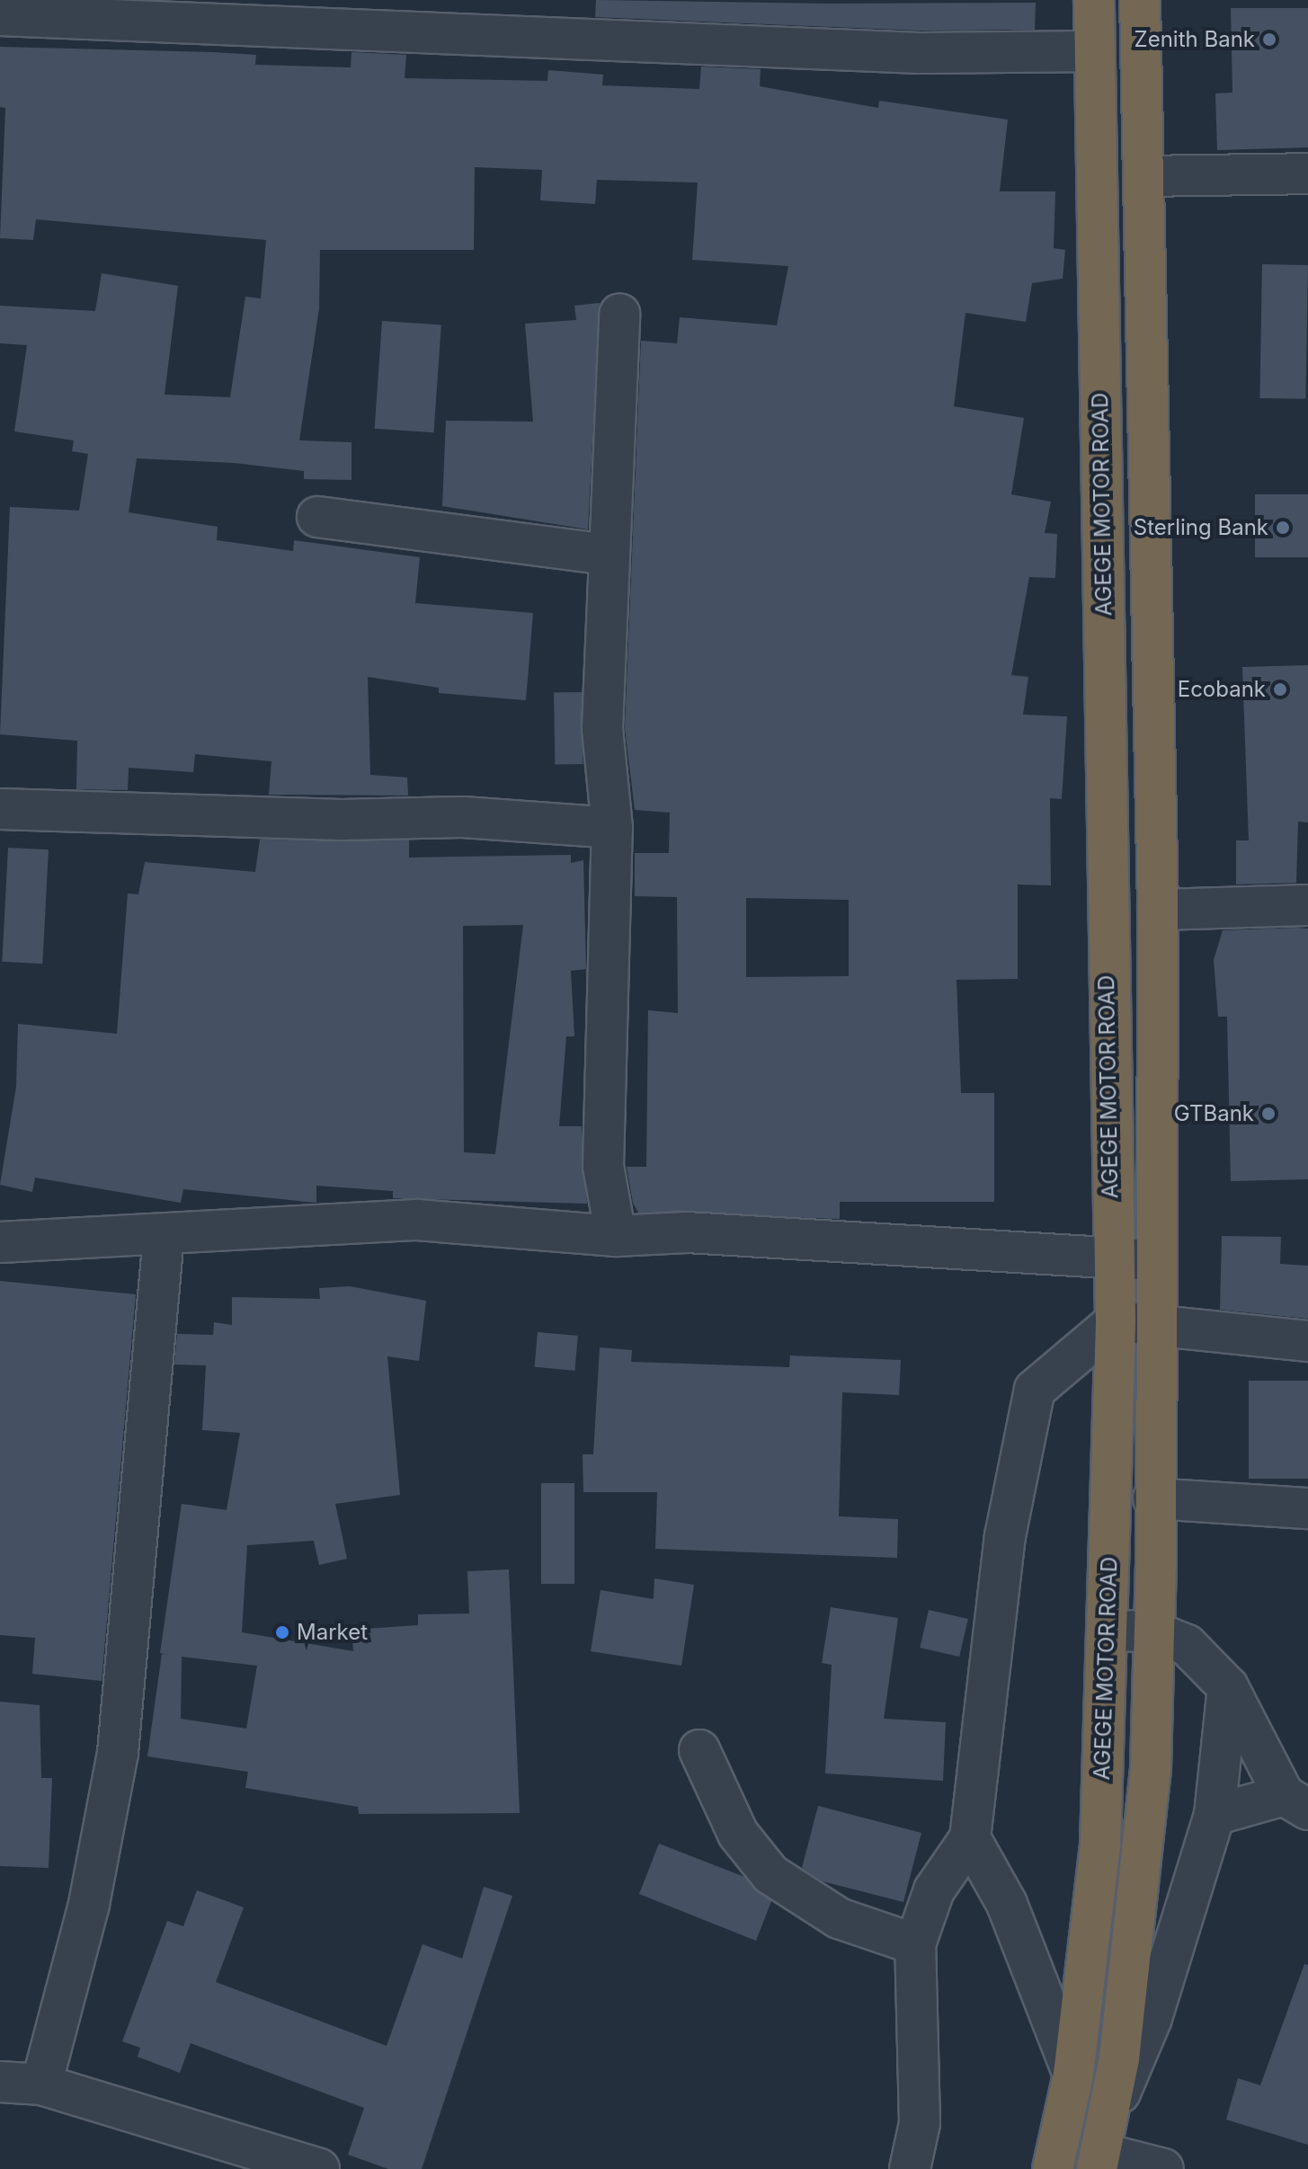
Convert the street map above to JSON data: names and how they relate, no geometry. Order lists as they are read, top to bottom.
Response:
{
  "streets": {
    "highway": ["AGEGE MOTOR ROAD"]
  },
  "places": [
    "Zenith Bank",
    "Sterling Bank",
    "Ecobank",
    "GTBank",
    "Market"
  ]
}
